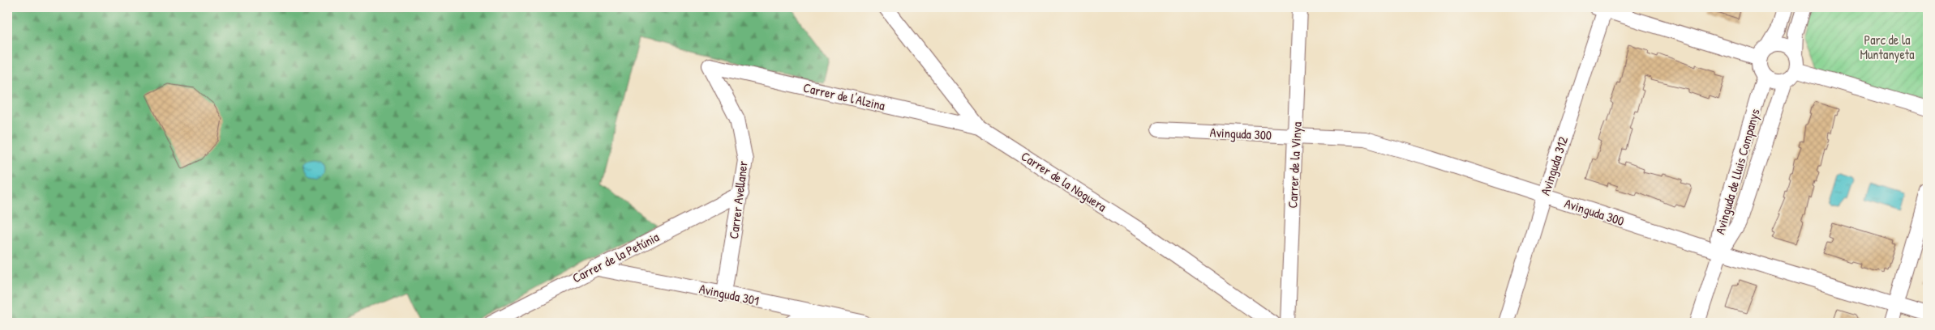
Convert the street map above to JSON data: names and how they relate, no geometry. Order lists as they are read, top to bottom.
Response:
{
  "streets": {
    "street": [
      "Carrer de l'Alzina",
      "Avinguda 300",
      "Carrer de la Vinya",
      "Avinguda 312",
      "Avinguda de Lluis Companys",
      "Carrer de la Noguera",
      "Carrer Avellaner",
      "Carrer de la Petúnia",
      "Avinguda 301"
    ]
  },
  "crossings": [
    ["Carrer de l'Alzina", "Carrer de la Noguera"],
    ["Carrer de l'Alzina", "Carrer Avellaner"],
    ["Avinguda 300", "Carrer de la Vinya"],
    ["Avinguda 300", "Avinguda 312"],
    ["Avinguda 300", "Avinguda de Lluis Companys"],
    ["Carrer Avellaner", "Carrer de la Petúnia"],
    ["Carrer Avellaner", "Avinguda 301"],
    ["Carrer de la Petúnia", "Avinguda 301"]
  ],
  "parks": ["Parc de la Muntanyeta"]
}
